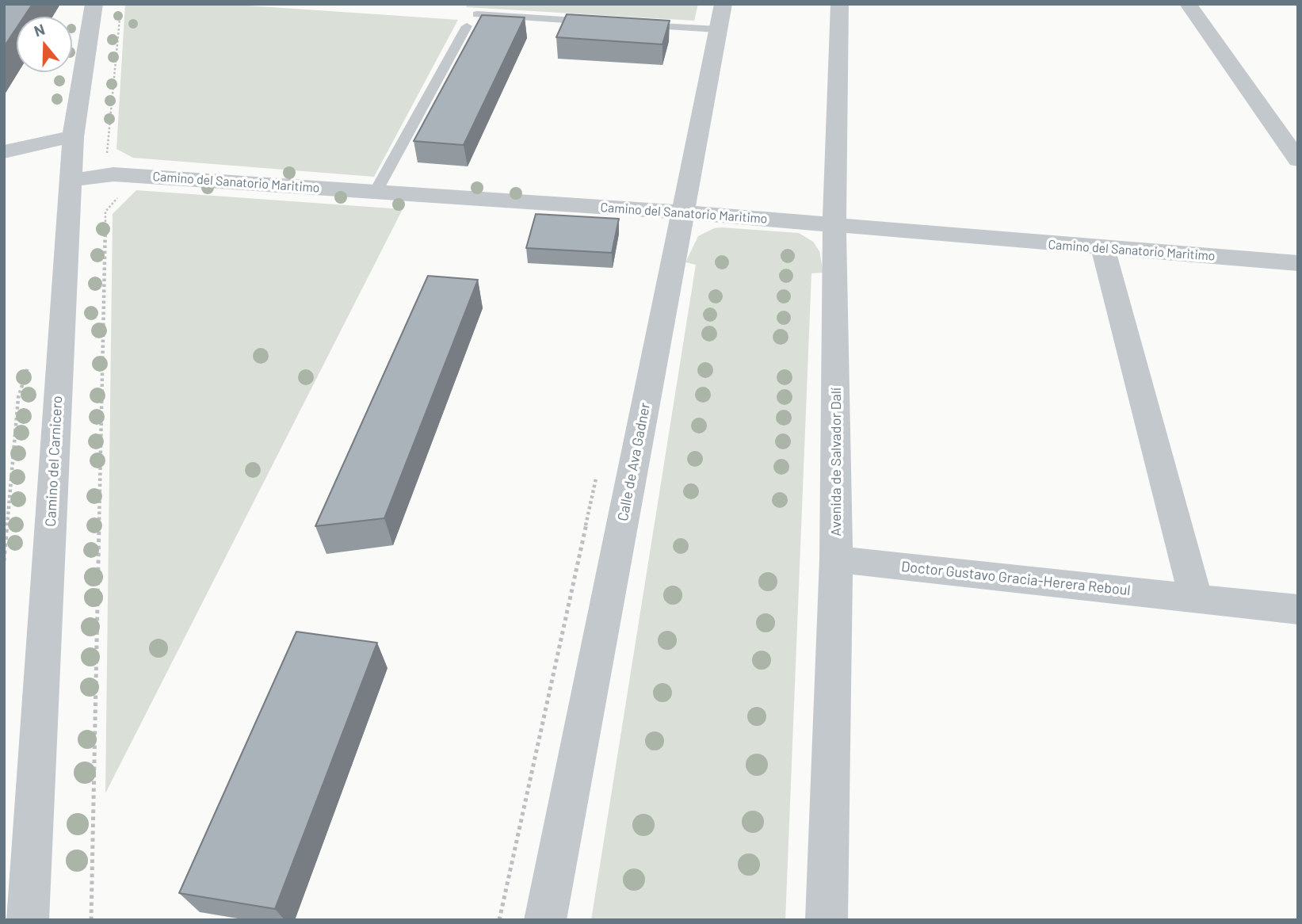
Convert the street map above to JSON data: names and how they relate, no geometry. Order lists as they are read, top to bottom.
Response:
{
  "streets": {
    "street": [
      "Camino del Sanatorio Maritimo",
      "Camino del Carnicero",
      "Calle de Ava Gadner",
      "Avenida de Salvador Dalí",
      "Doctor Gustavo Gracia-Herera Reboul"
    ]
  },
  "crossings": [
    ["Camino del Sanatorio Maritimo", "Camino del Carnicero"],
    ["Camino del Sanatorio Maritimo", "Calle de Ava Gadner"],
    ["Camino del Sanatorio Maritimo", "Avenida de Salvador Dalí"],
    ["Avenida de Salvador Dalí", "Doctor Gustavo Gracia-Herera Reboul"]
  ],
  "north": "top"
}
